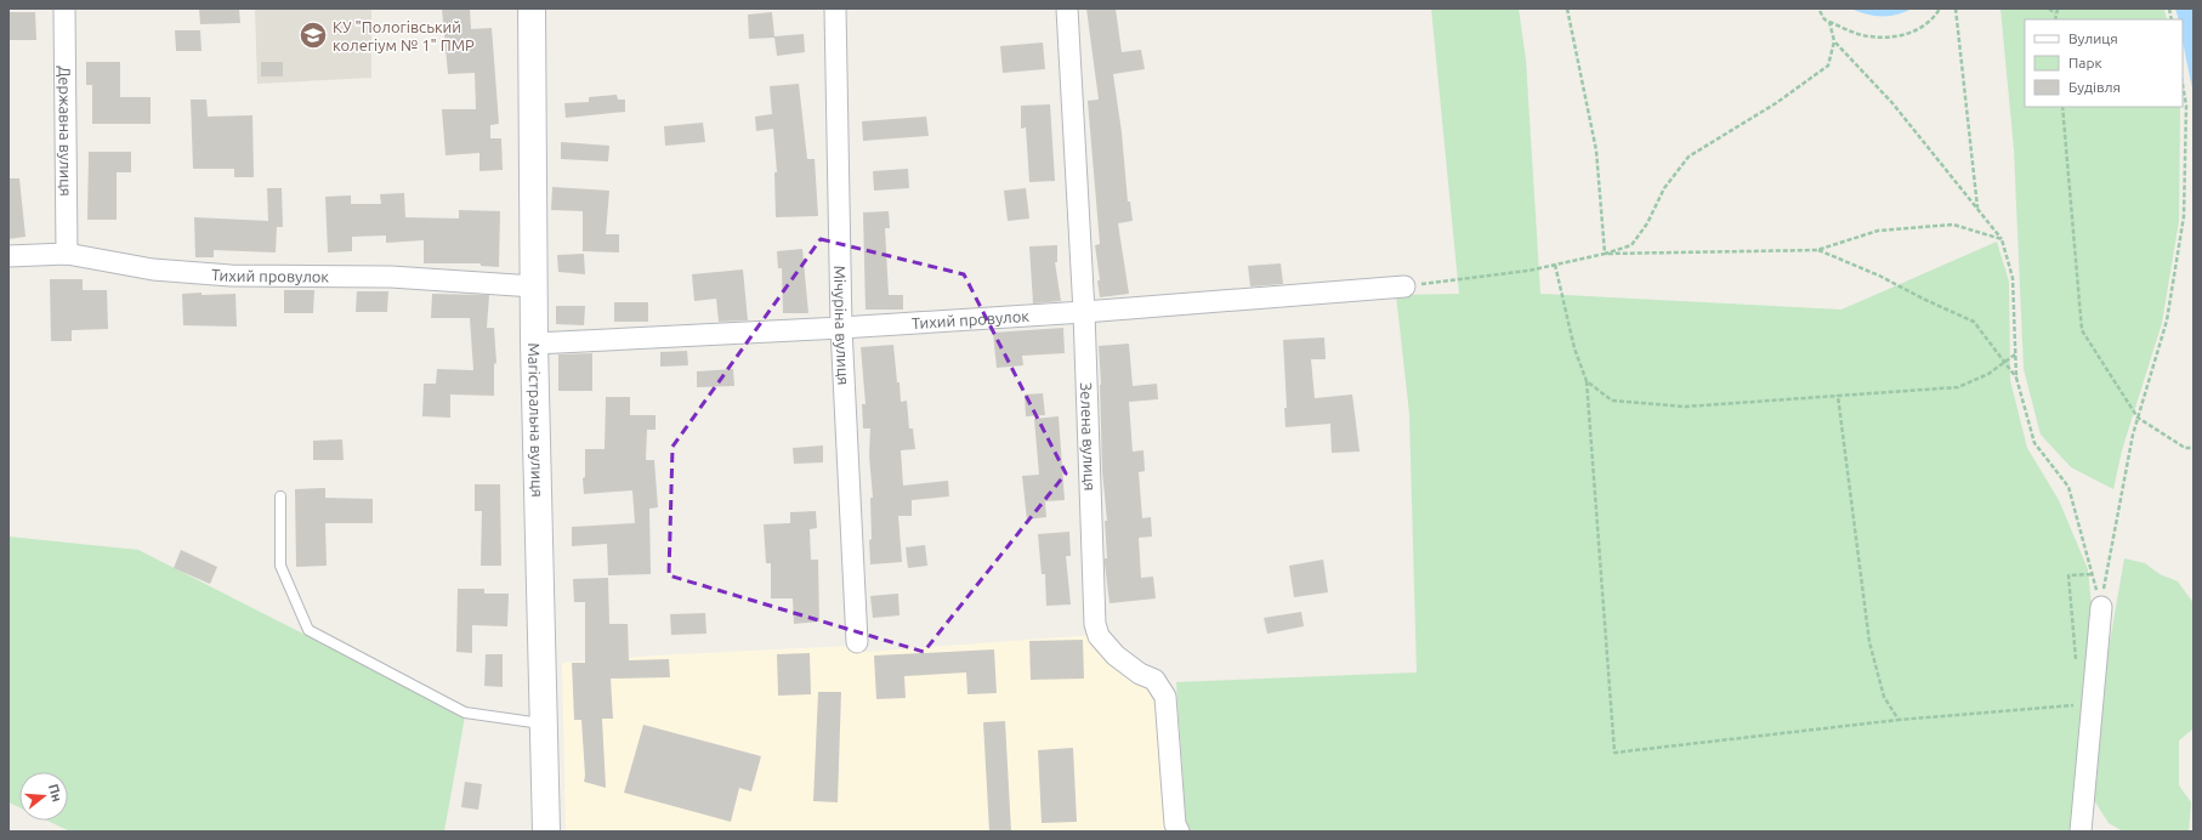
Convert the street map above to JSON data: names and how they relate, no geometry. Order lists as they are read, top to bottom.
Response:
{
  "streets": {
    "main road": ["Магістральна вулиця"],
    "street": [
      "Державна вулиця",
      "Тихий провулок",
      "Мічуріна вулиця",
      "Зелена вулиця"
    ]
  },
  "crossings": [
    ["Державна вулиця", "Тихий провулок"],
    ["Тихий провулок", "Мічуріна вулиця"],
    ["Тихий провулок", "Магістральна вулиця"],
    ["Тихий провулок", "Зелена вулиця"]
  ],
  "places": {
    "school or university": ["КУ \"Пологівський колегіум № 1\" ПМР"]
  },
  "legend": ["Вулиця", "Парк", "Будівля"],
  "north": "right"
}
